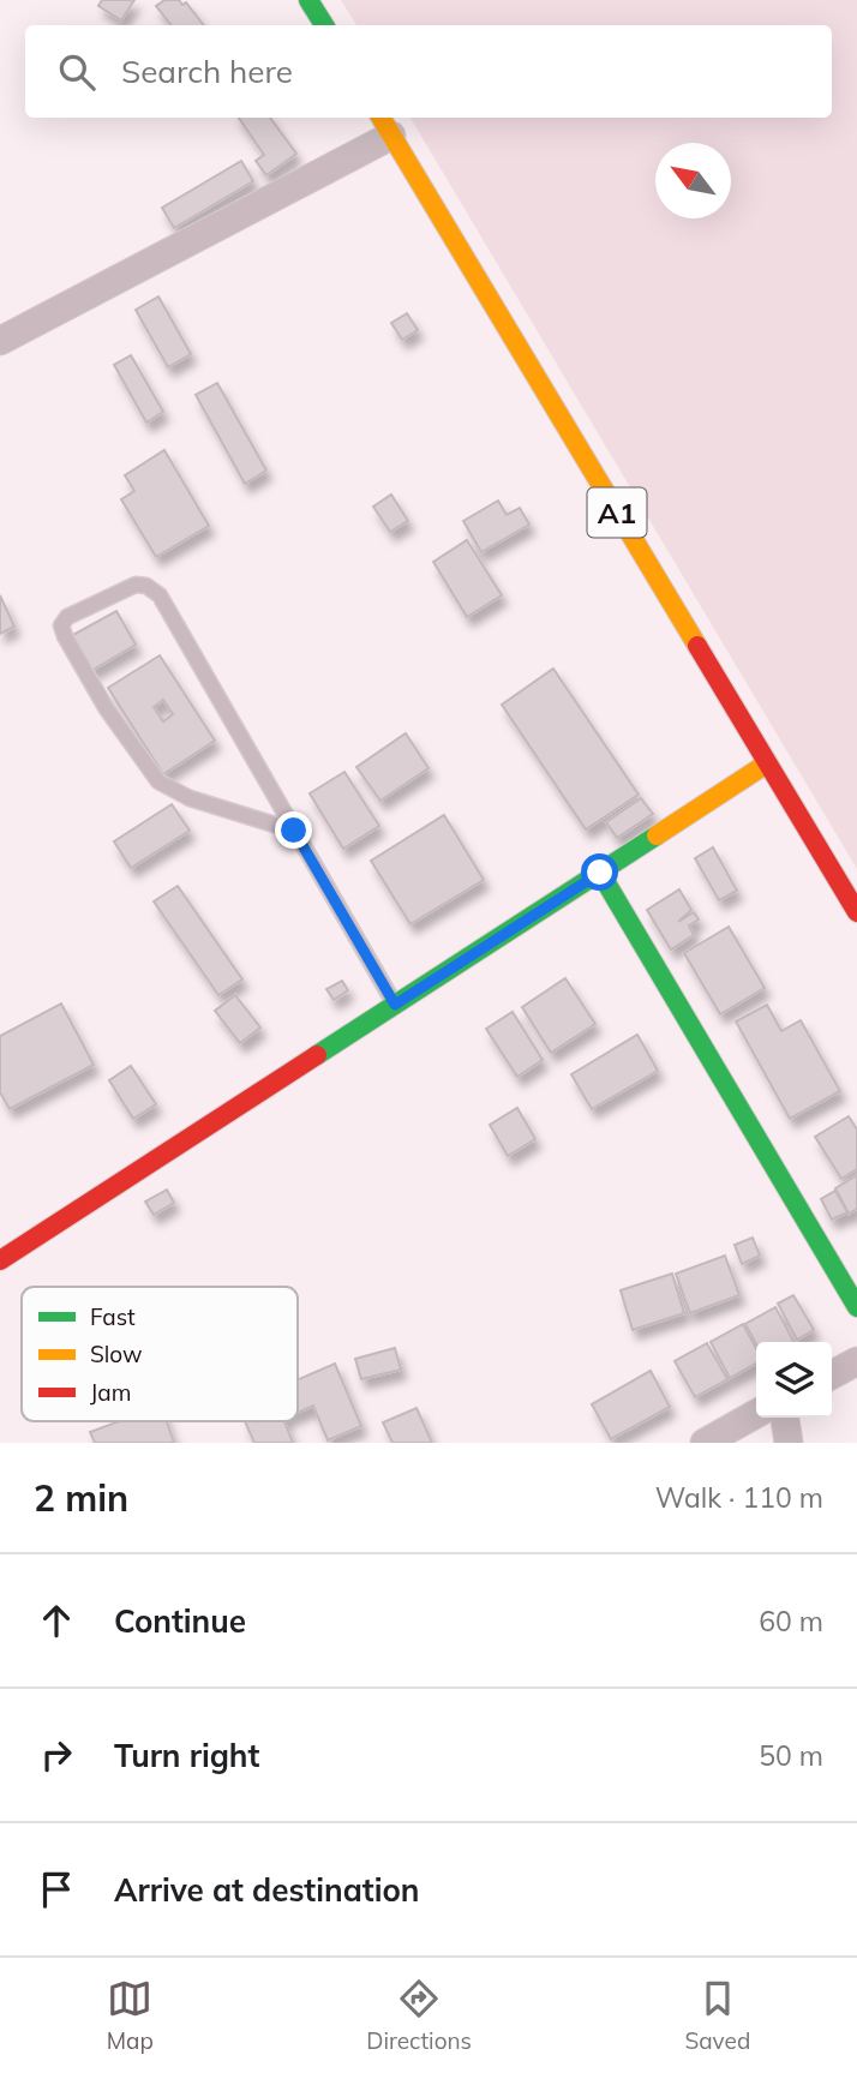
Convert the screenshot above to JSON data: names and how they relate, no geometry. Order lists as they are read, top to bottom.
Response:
{
  "streets": {
    "main road": ["A1"]
  },
  "legend": ["Fast", "Slow", "Jam"],
  "north": "top left",
  "page": {
    "search": "Search here",
    "heading": ["2 min", "Walk · 110 m"],
    "list": [
      ["Continue", "60 m"],
      ["Turn right", "50 m"],
      "Arrive at destination"
    ],
    "nav": ["Map", "Directions", "Saved"]
  }
}
